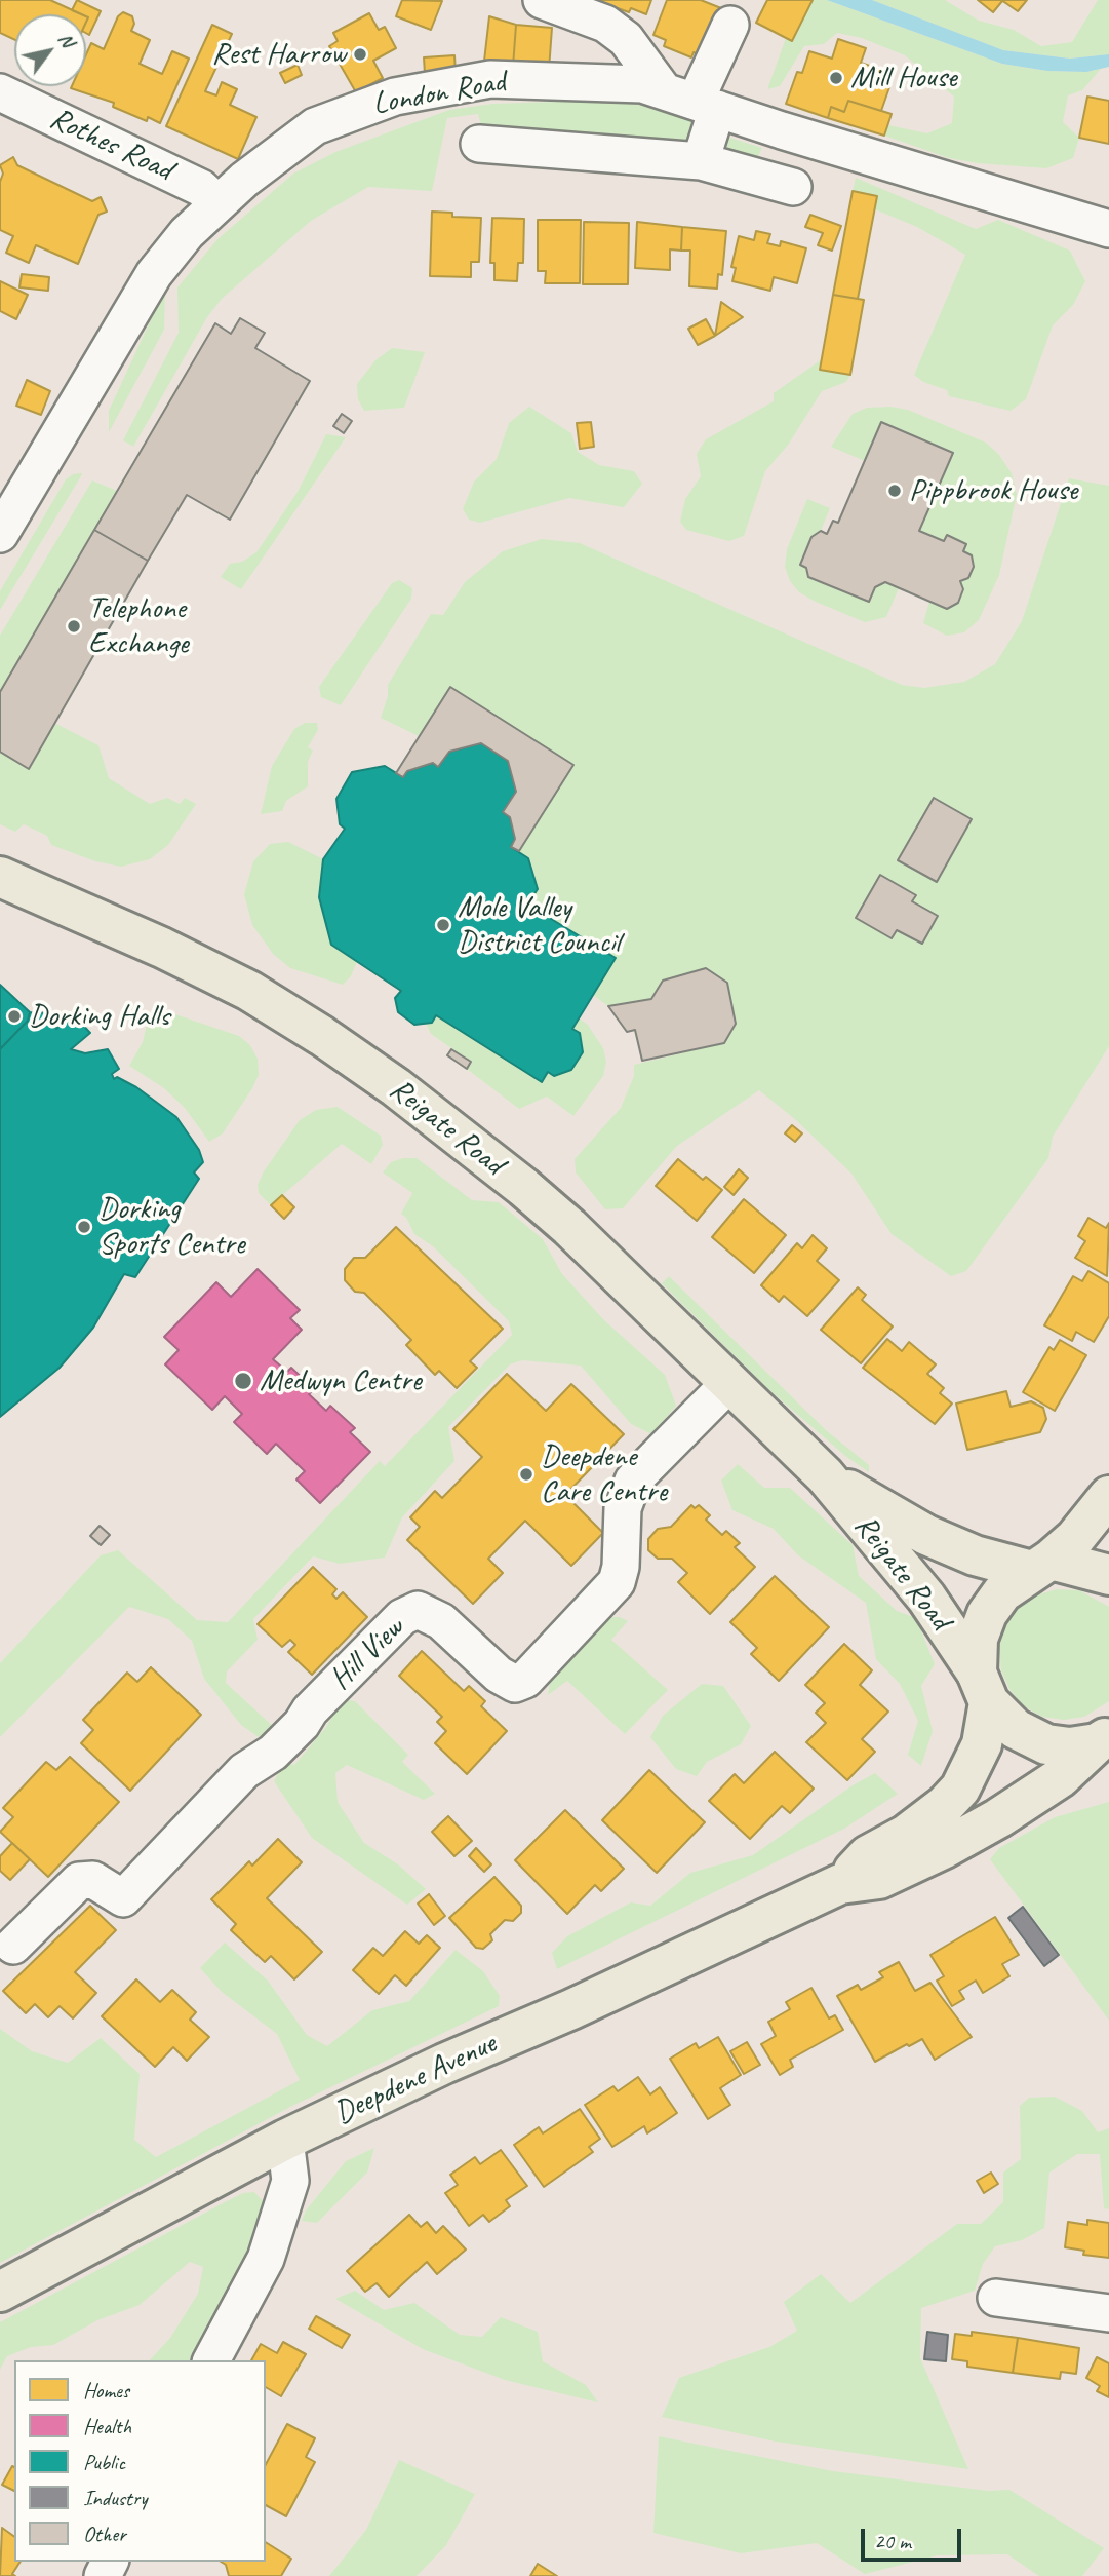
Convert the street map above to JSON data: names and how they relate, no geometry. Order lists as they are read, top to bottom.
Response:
{
  "streets": {
    "main road": ["Reigate Road", "Deepdene Avenue"],
    "street": ["London Road", "Rothes Road", "Hill View"]
  },
  "crossings": [
    ["London Road", "Rothes Road"],
    ["Reigate Road", "Hill View"]
  ],
  "places": [
    "Rest Harrow",
    "Mill House",
    "Pippbrook House",
    "Telephone Exchange",
    "Mole Valley District Council",
    "Dorking Halls",
    "Dorking Sports Centre",
    "Medwyn Centre",
    "Deepdene Care Centre"
  ],
  "legend": [
    "Homes",
    "Health",
    "Public",
    "Industry",
    "Other"
  ],
  "scale_bar": "20 m",
  "north": "top right"
}
